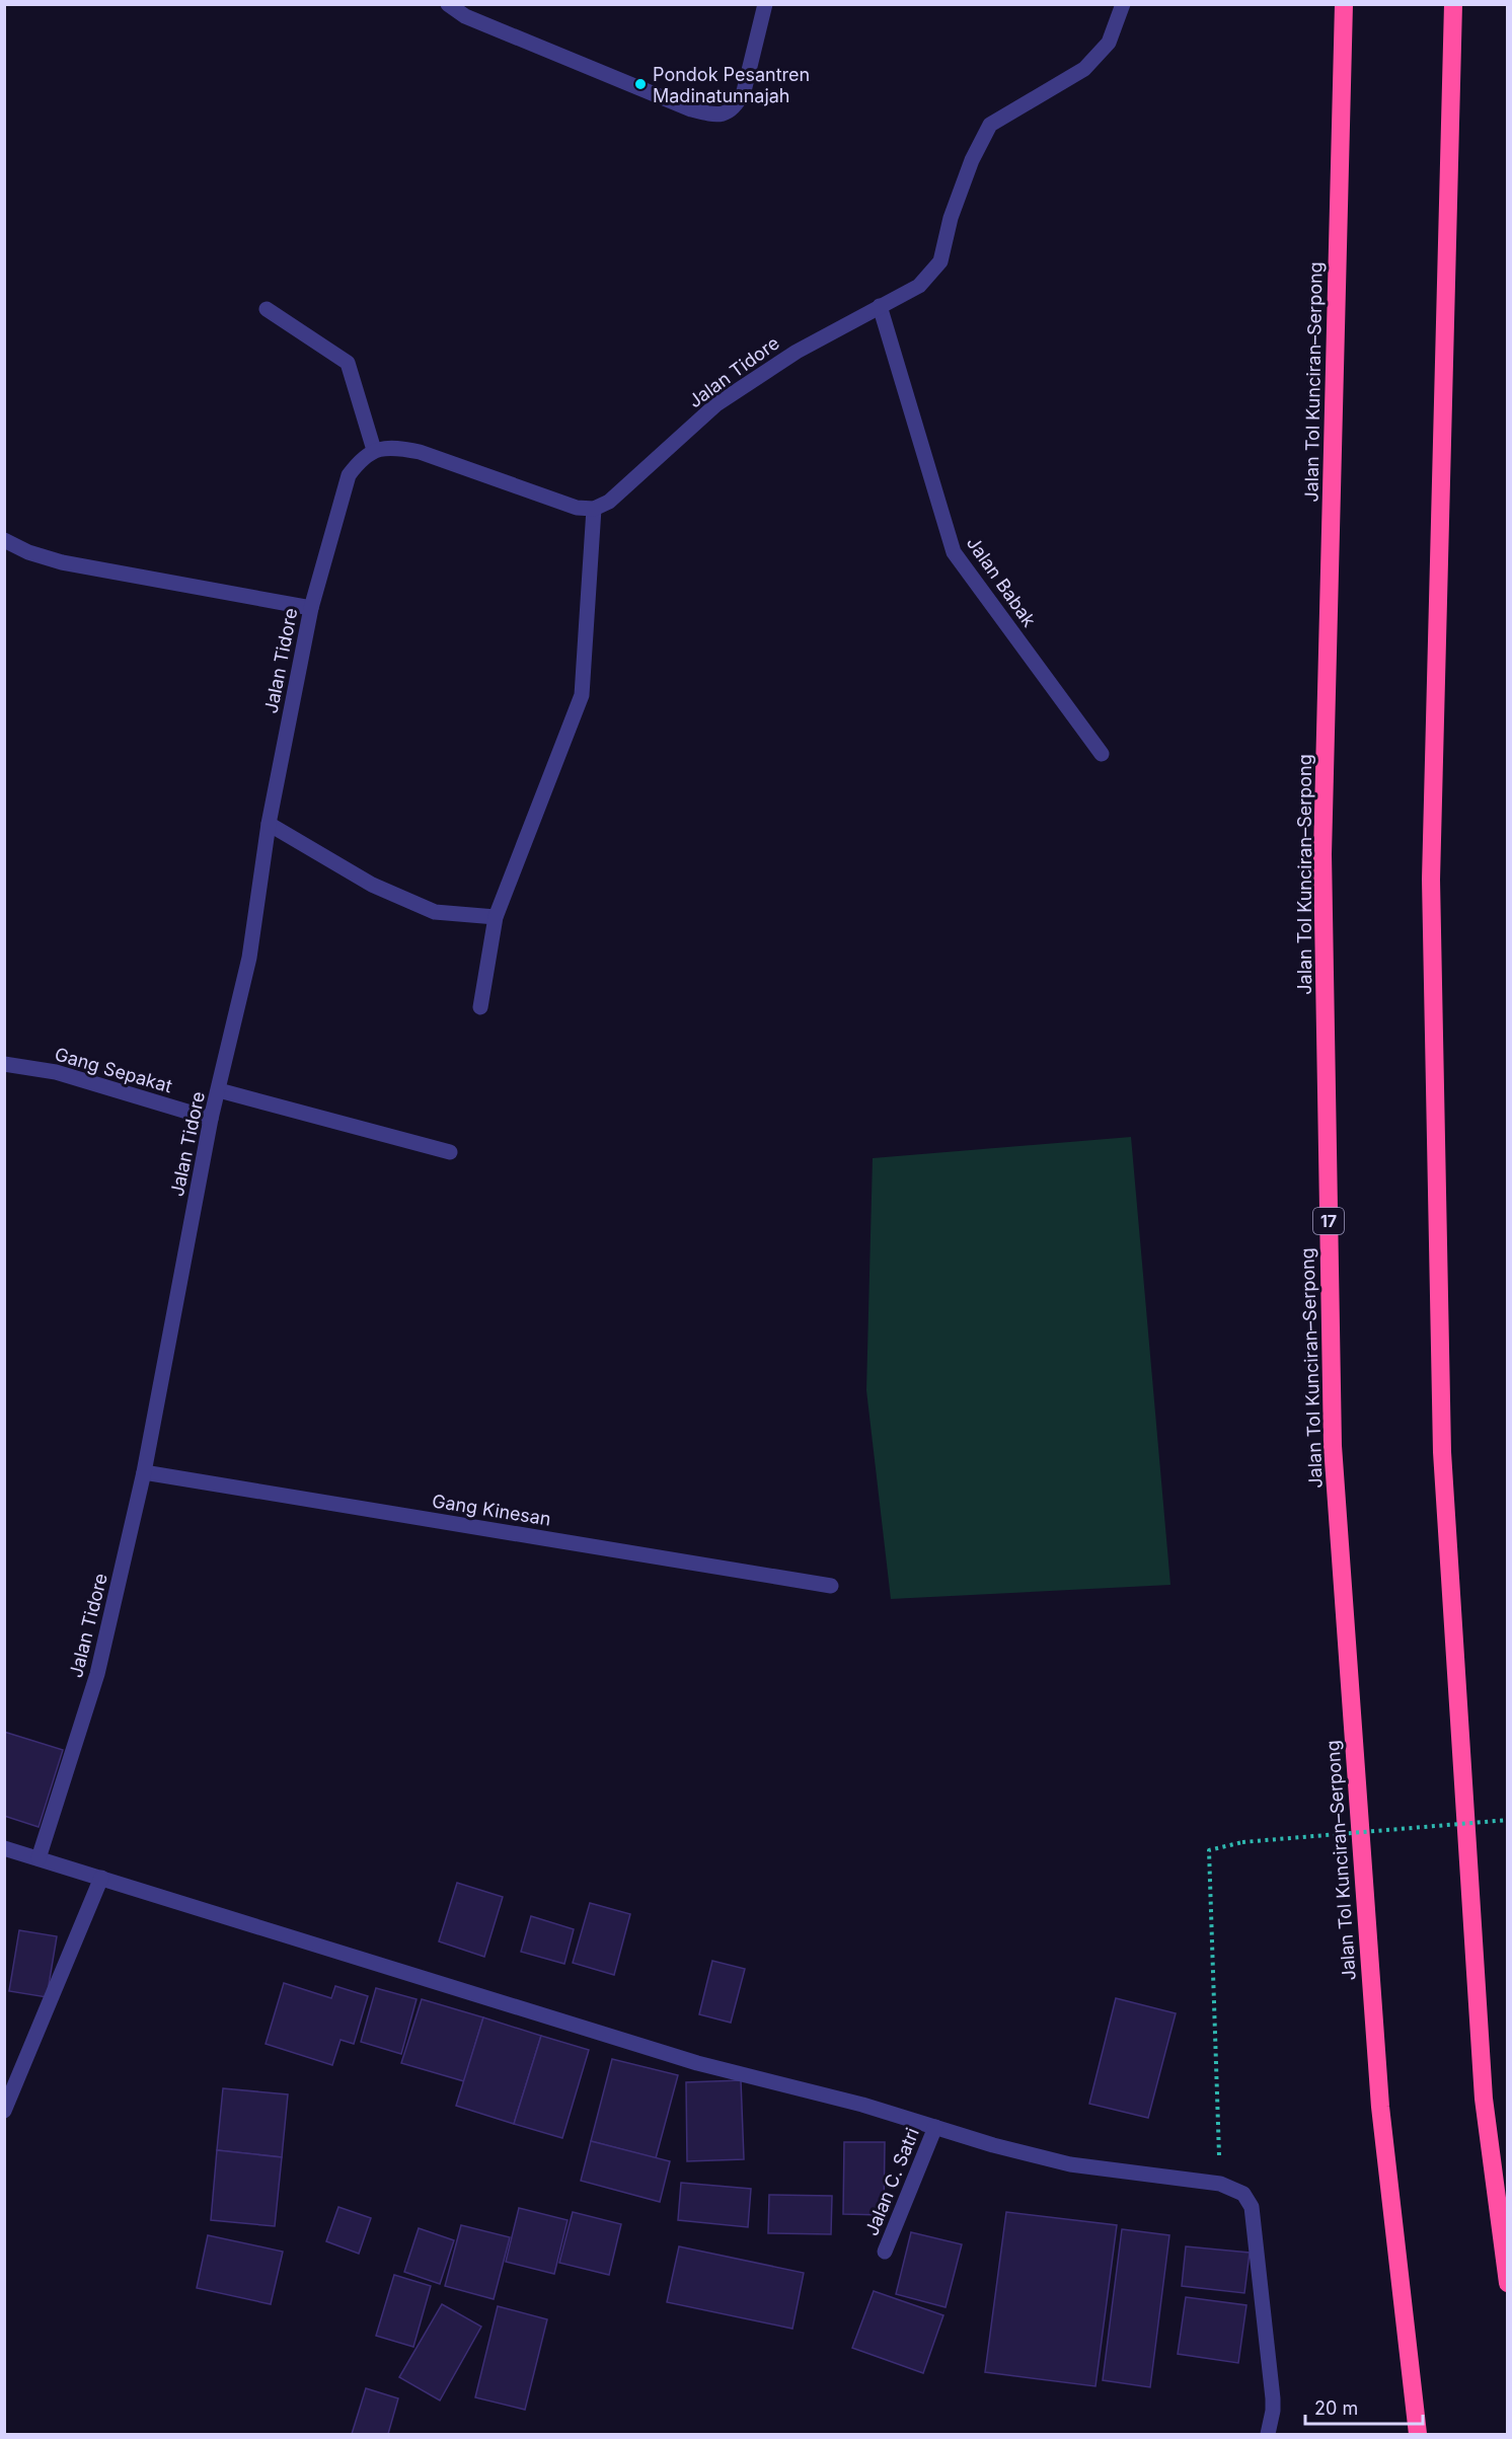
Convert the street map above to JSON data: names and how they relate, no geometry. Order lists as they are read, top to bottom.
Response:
{
  "streets": {
    "highway": ["Jalan Tol Kunciran–Serpong", "17"],
    "street": [
      "Jalan Tidore",
      "Jalan Babak",
      "Gang Sepakat",
      "Gang Kinesan",
      "Jalan C. Satri"
    ]
  },
  "crossings": [
    ["Jalan Tidore", "Jalan Babak"],
    ["Jalan Tidore", "Gang Sepakat"],
    ["Jalan Tidore", "Gang Kinesan"]
  ],
  "places": ["Pondok Pesantren Madinatunnajah"],
  "scale_bar": "20 m"
}
